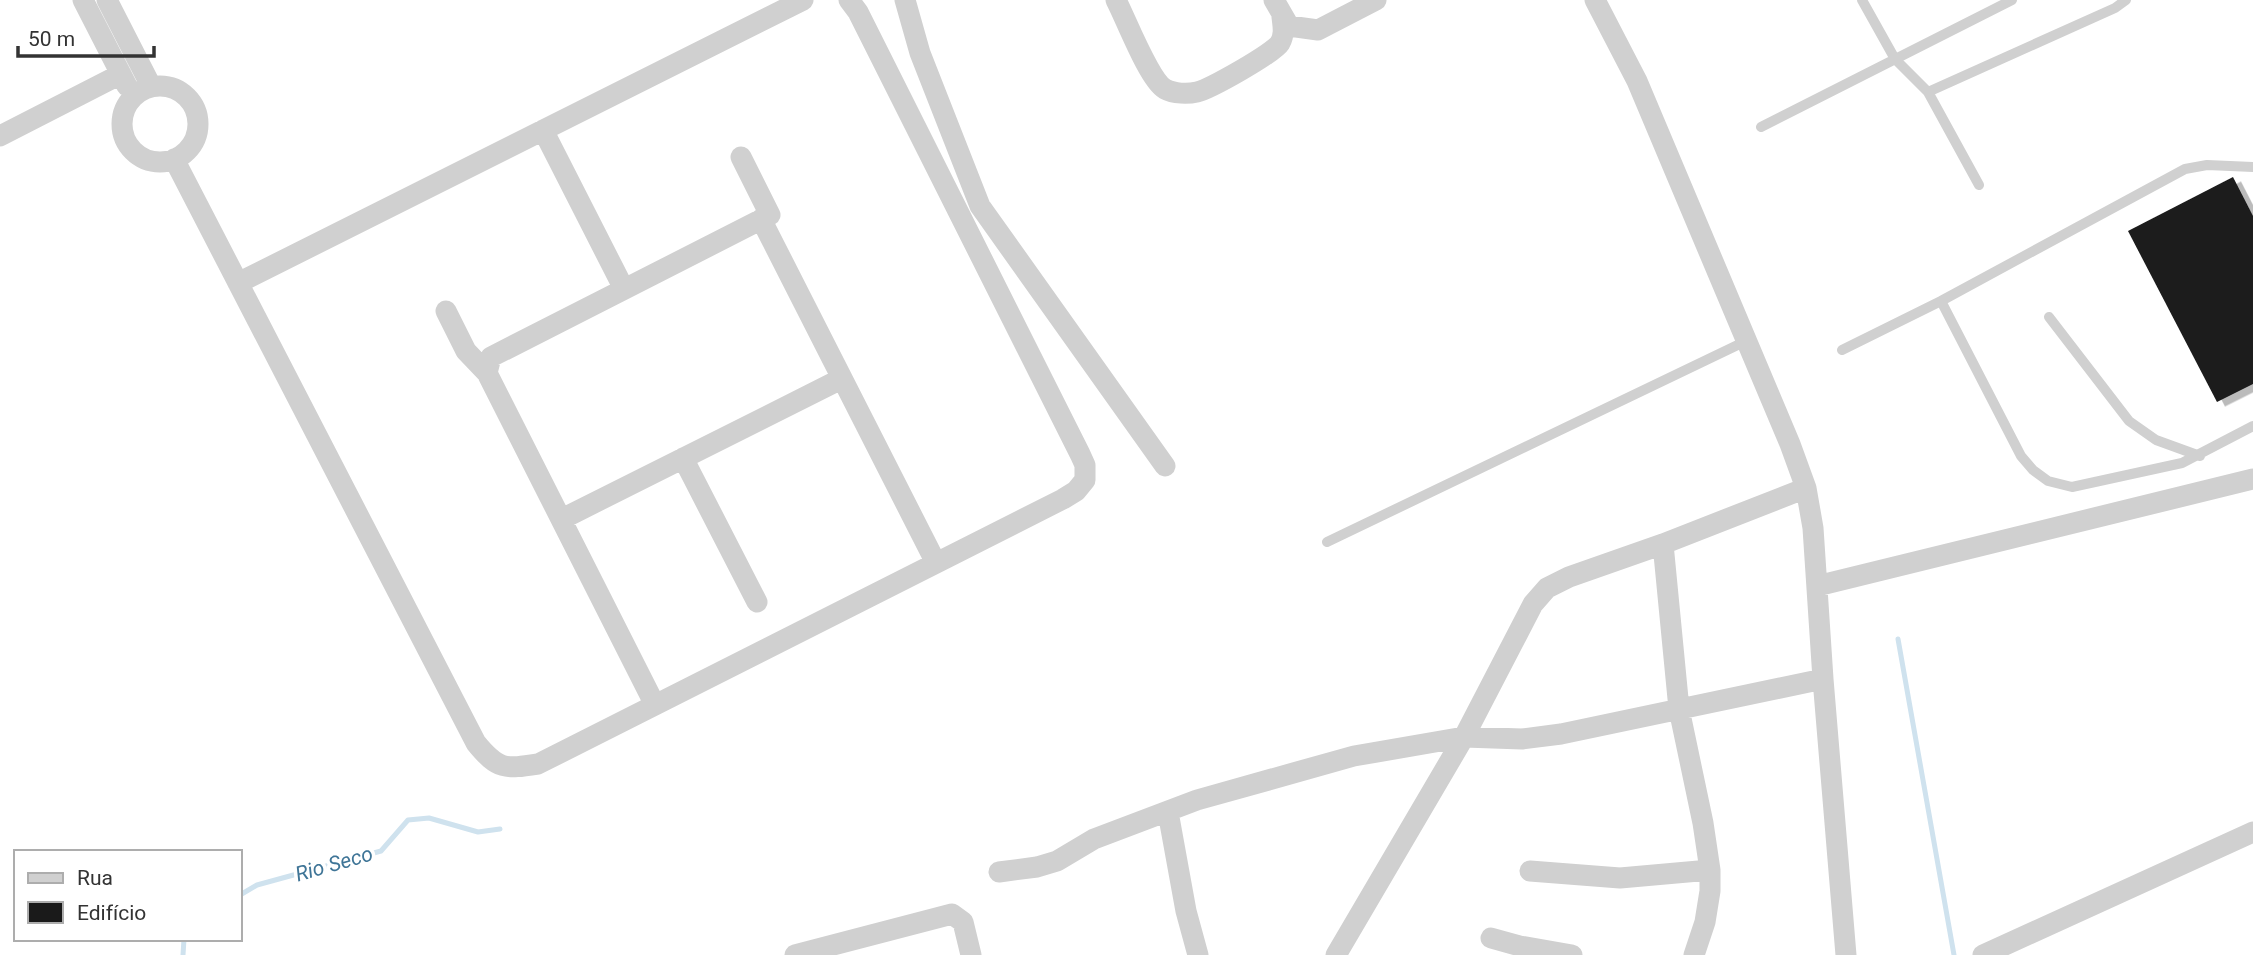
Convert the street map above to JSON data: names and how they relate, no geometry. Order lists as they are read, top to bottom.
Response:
{
  "water": ["Rio Seco"],
  "legend": ["Rua", "Edifício"],
  "scale_bar": "50 m"
}
